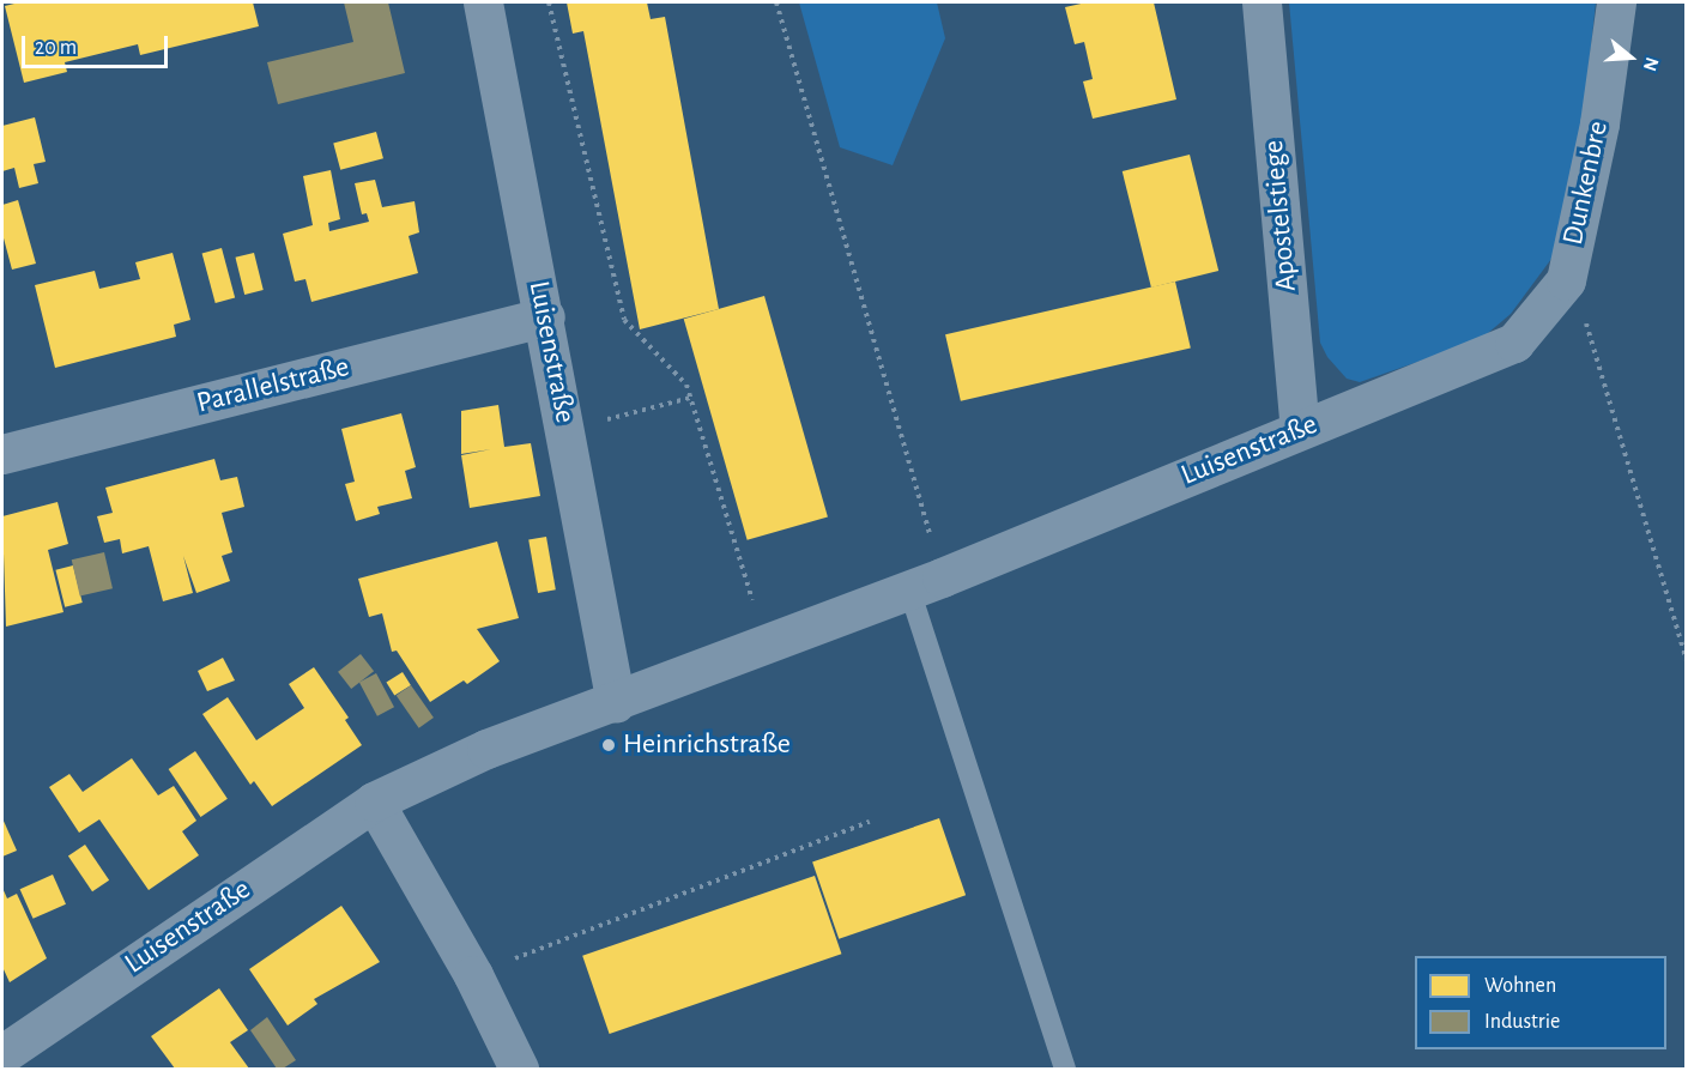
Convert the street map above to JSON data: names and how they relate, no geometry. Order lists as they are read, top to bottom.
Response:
{
  "streets": {
    "street": [
      "Dunkenbre",
      "Apostelstiege",
      "Luisenstraße",
      "Parallelstraße"
    ]
  },
  "crossings": [
    ["Dunkenbre", "Luisenstraße"],
    ["Apostelstiege", "Luisenstraße"],
    ["Luisenstraße", "Parallelstraße"]
  ],
  "places": ["Heinrichstraße"],
  "legend": ["Wohnen", "Industrie"],
  "scale_bar": "20 m",
  "north": "right"
}
